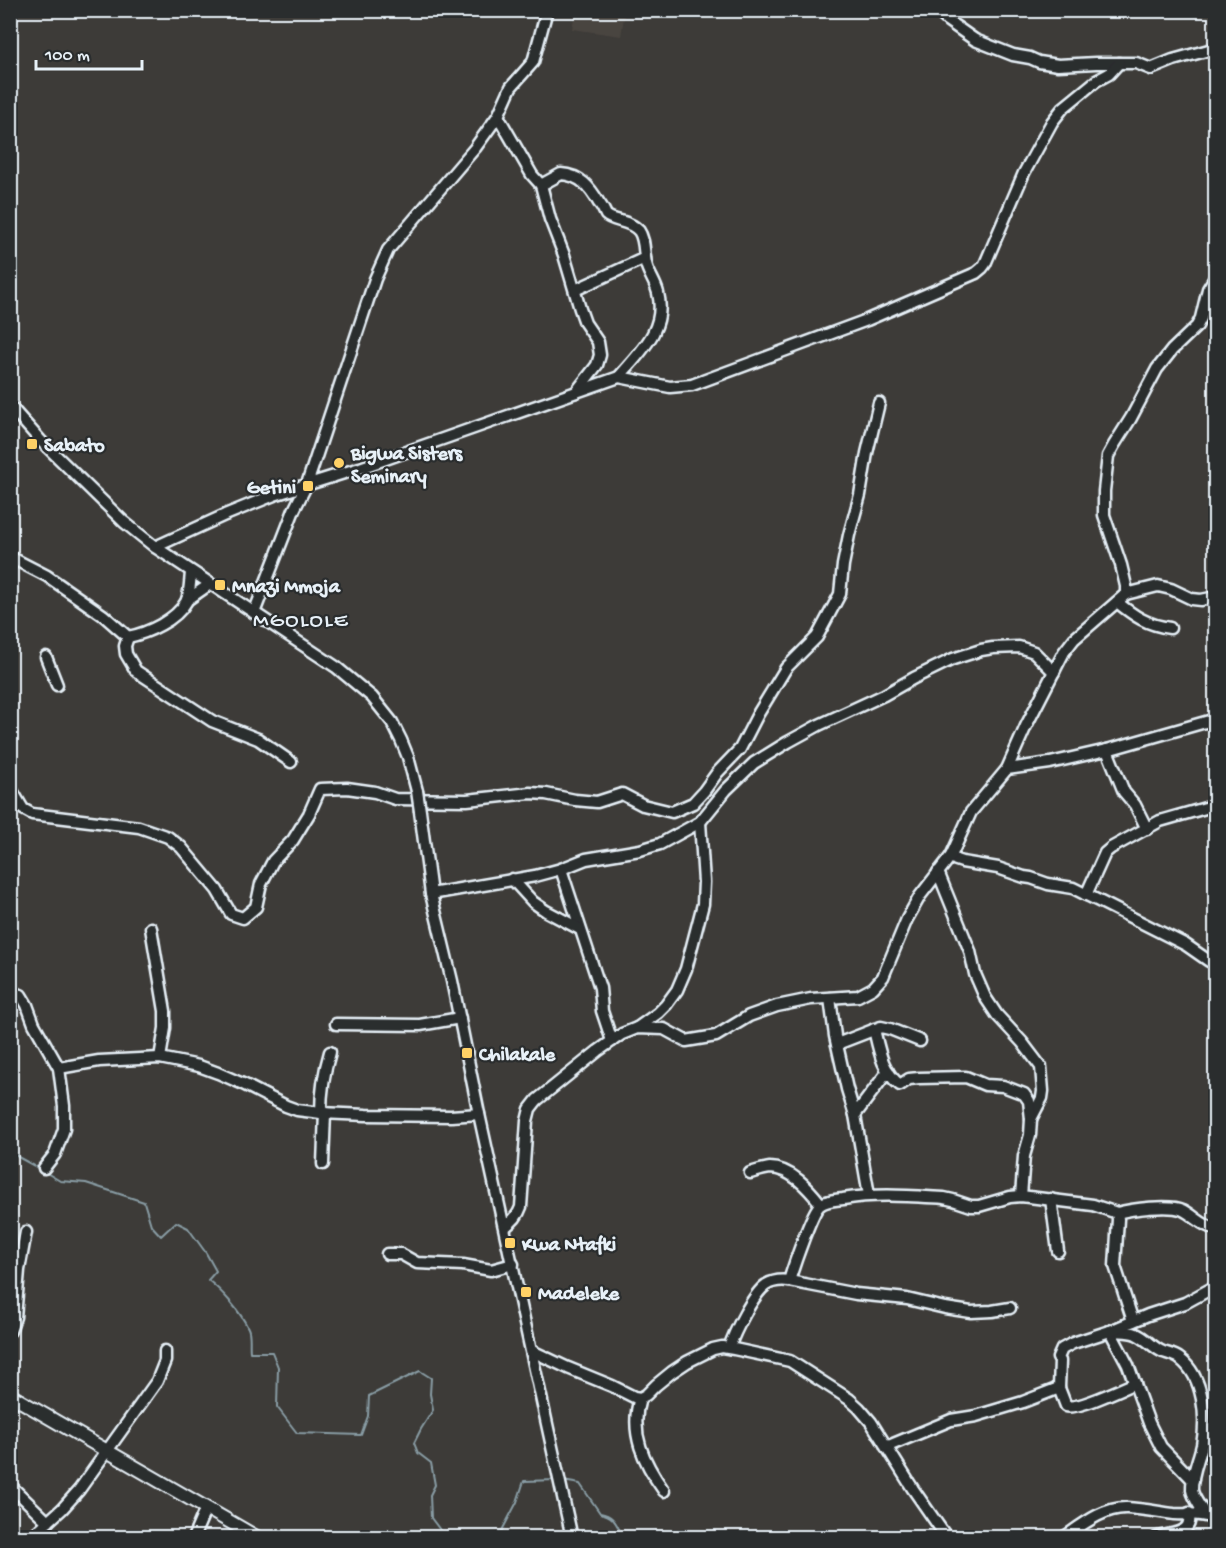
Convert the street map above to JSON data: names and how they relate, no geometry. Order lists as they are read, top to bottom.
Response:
{
  "districts": ["MGOLOLE"],
  "places": {
    "transit": [
      "Sabato",
      "Getini",
      "Mnazi Mmoja",
      "Chilakale",
      "Kwa Ntafki",
      "Madeleke"
    ],
    "other": ["Bigwa Sisters Seminary"]
  },
  "scale_bar": "100 m"
}
